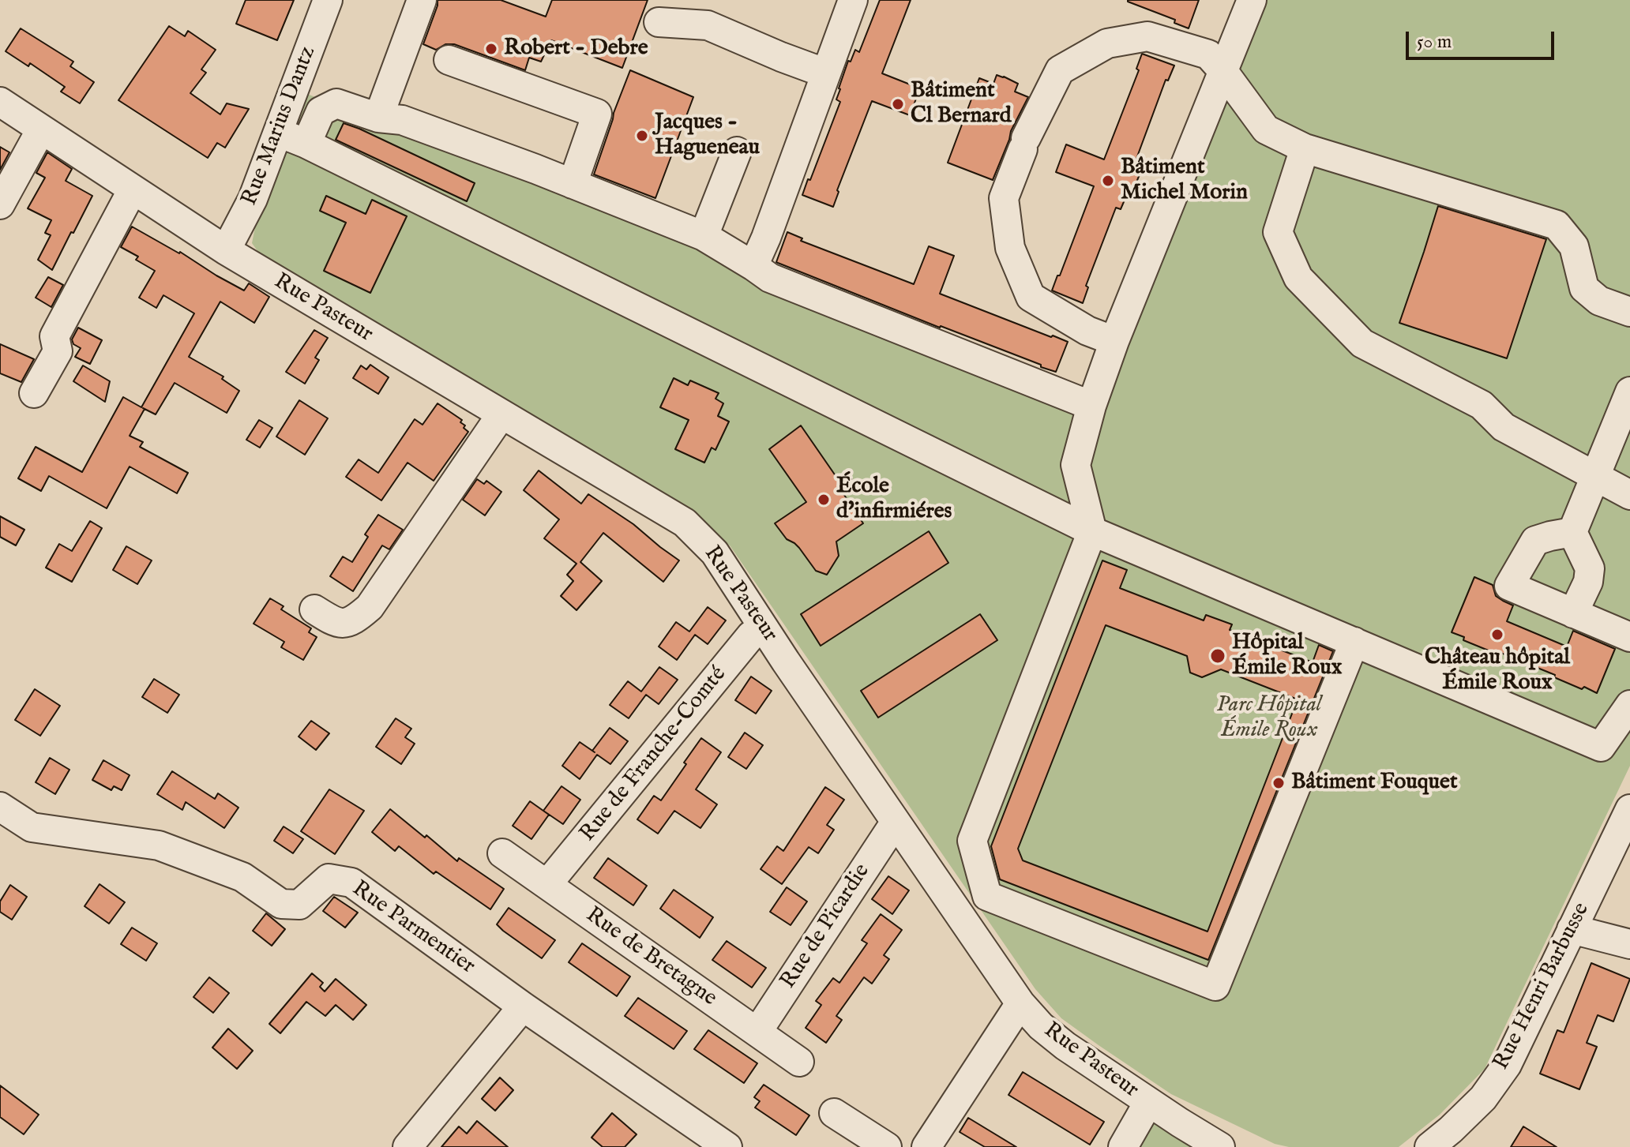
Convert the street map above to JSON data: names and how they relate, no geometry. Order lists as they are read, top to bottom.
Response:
{
  "streets": {
    "street": [
      "Rue Marius Dantz",
      "Rue Pasteur",
      "Rue de Franche-Comté",
      "Rue de Picardie",
      "Rue Parmentier",
      "Rue de Bretagne",
      "Rue Henri Barbusse"
    ]
  },
  "crossings": [
    ["Rue Marius Dantz", "Rue Pasteur"],
    ["Rue Pasteur", "Rue de Franche-Comté"],
    ["Rue Pasteur", "Rue de Picardie"],
    ["Rue de Franche-Comté", "Rue de Bretagne"],
    ["Rue de Picardie", "Rue de Bretagne"]
  ],
  "parks": ["Parc Hôpital Émile Roux"],
  "places": [
    "Robert - Debre",
    "Bâtiment Cl Bernard",
    "Jacques - Hagueneau",
    "Bâtiment Michel Morin",
    "École d'infirmiéres",
    "Château hôpital Émile Roux",
    "Hôpital Émile Roux",
    "Bâtiment Fouquet"
  ],
  "scale_bar": "50 m"
}
